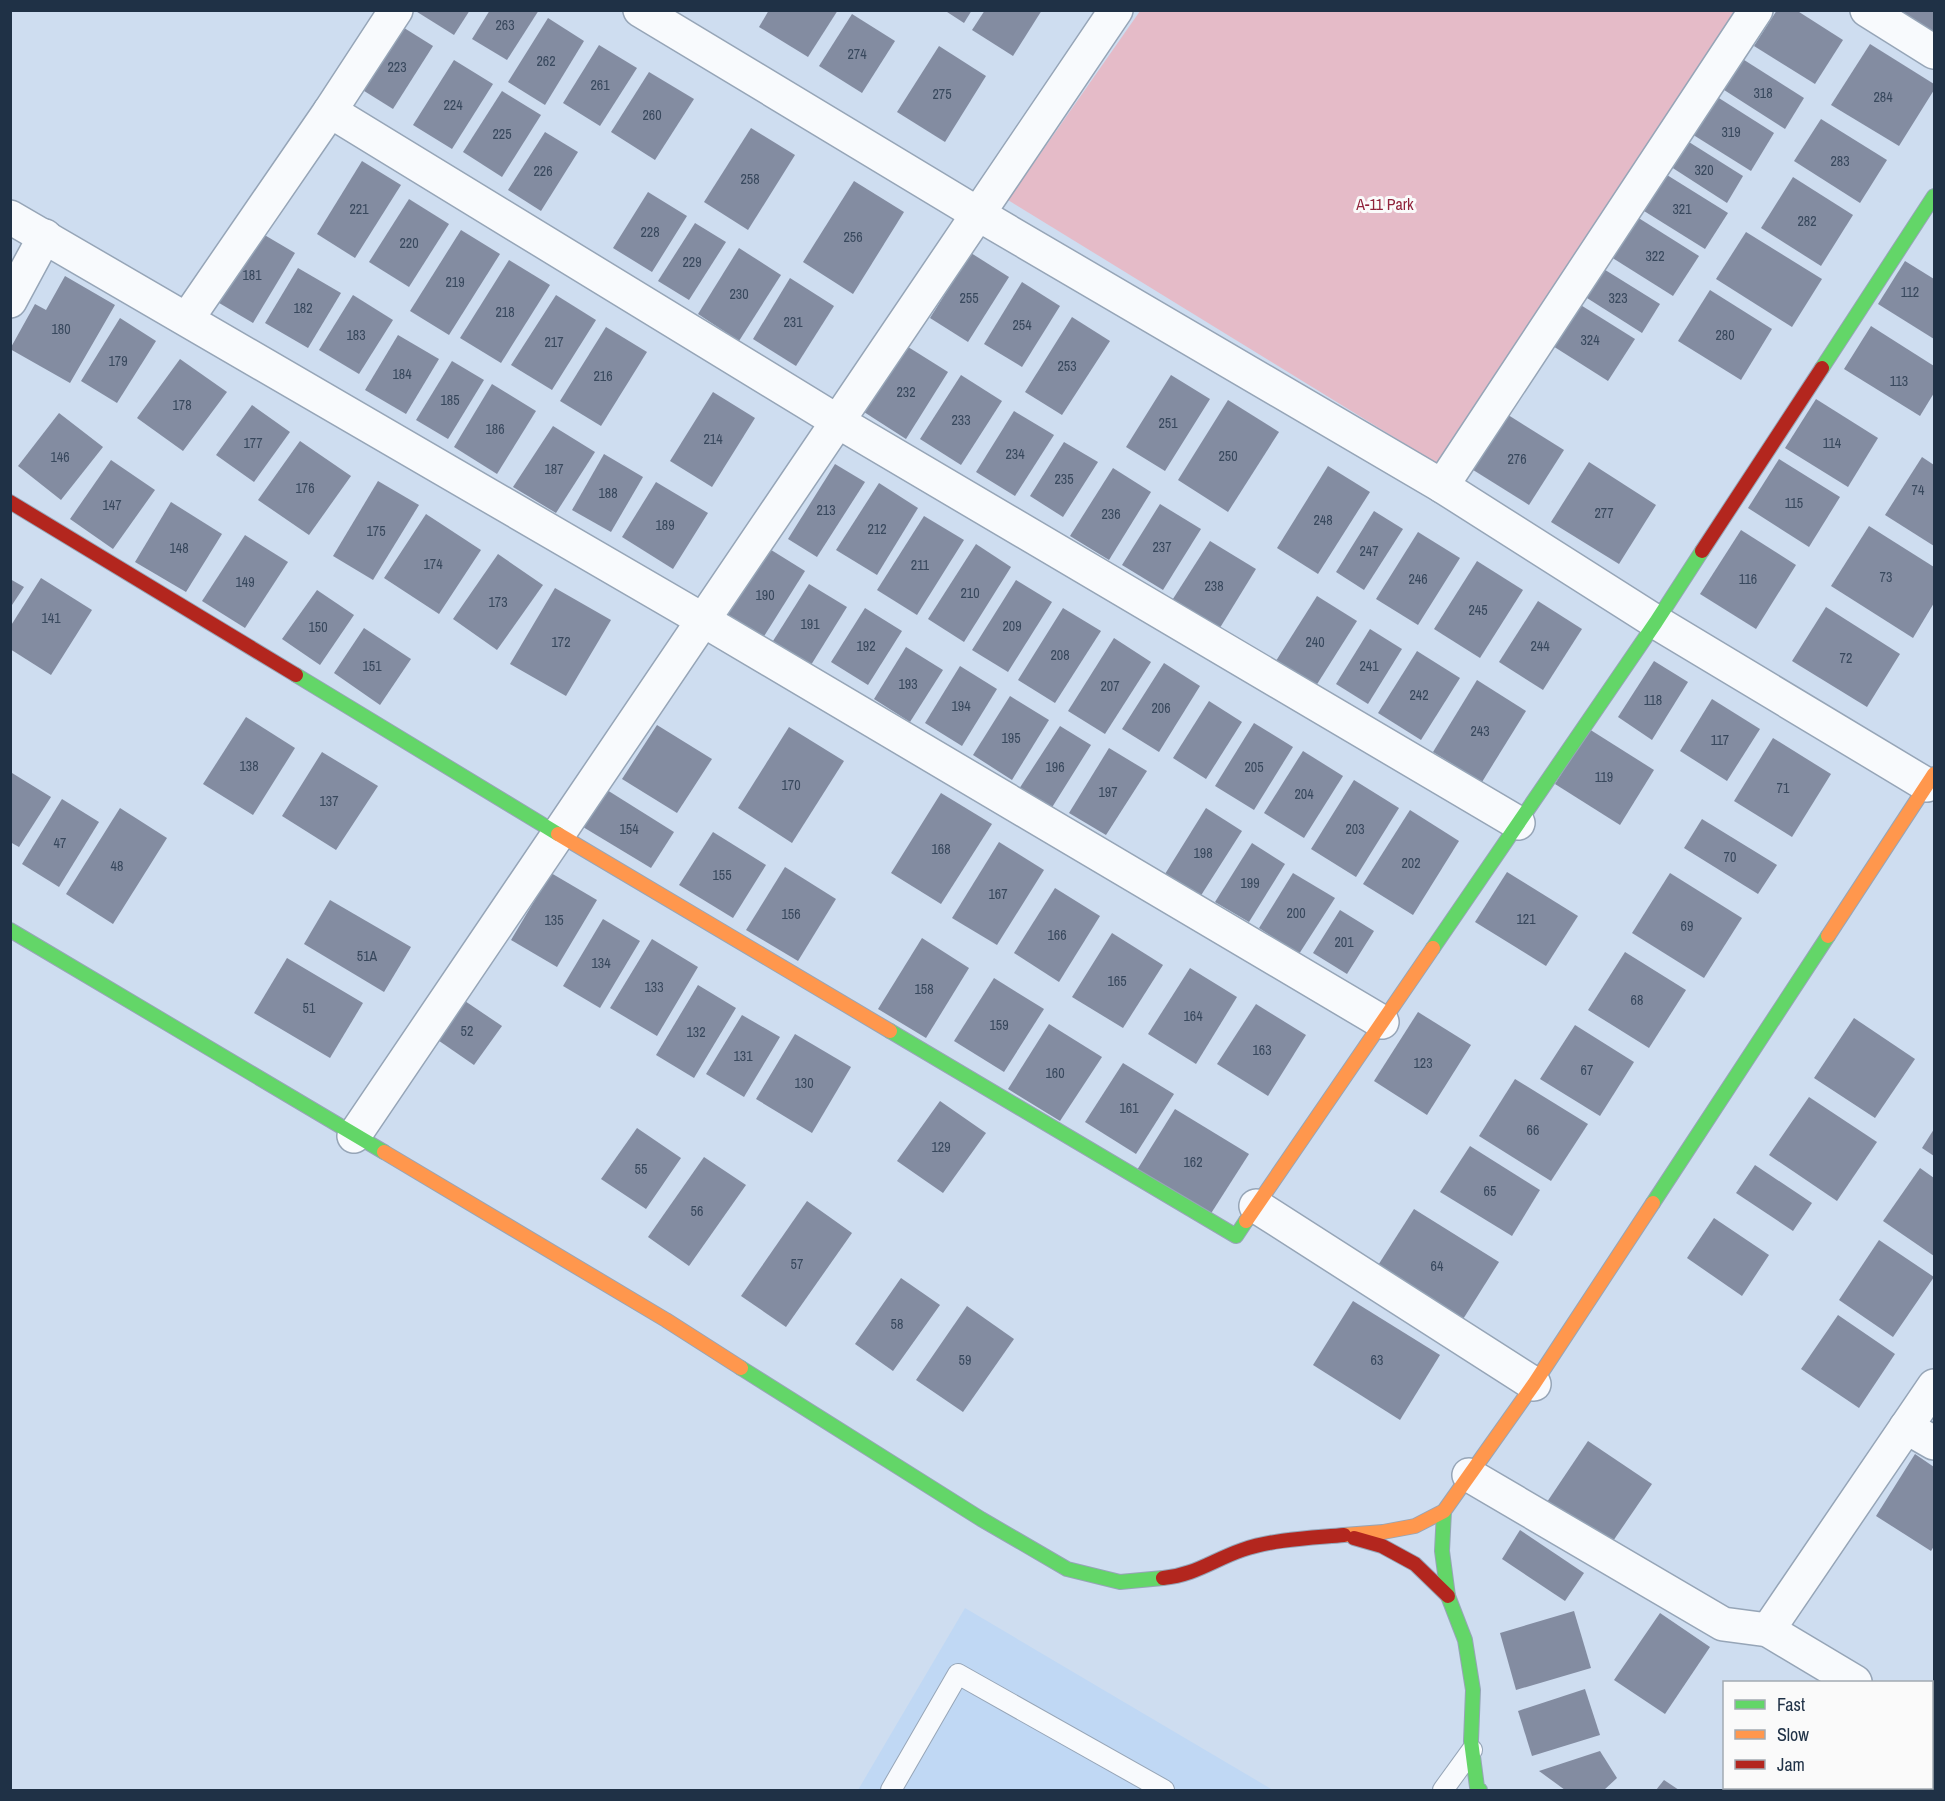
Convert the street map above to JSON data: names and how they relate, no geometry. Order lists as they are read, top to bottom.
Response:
{
  "parks": ["A-11 Park"],
  "house_numbers": [
    "263",
    "274",
    "262",
    "223",
    "261",
    "318",
    "275",
    "284",
    "224",
    "260",
    "319",
    "225",
    "283",
    "320",
    "226",
    "258",
    "221",
    "321",
    "282",
    "228",
    "256",
    "220",
    "322",
    "229",
    "181",
    "219",
    "112",
    "230",
    "255",
    "323",
    "182",
    "218",
    "231",
    "254",
    "180",
    "183",
    "280",
    "324",
    "217",
    "179",
    "253",
    "184",
    "216",
    "113",
    "232",
    "185",
    "178",
    "233",
    "251",
    "186",
    "214",
    "177",
    "114",
    "234",
    "250",
    "146",
    "276",
    "187",
    "235",
    "176",
    "74",
    "188",
    "115",
    "147",
    "213",
    "277",
    "236",
    "248",
    "189",
    "212",
    "175",
    "237",
    "148",
    "247",
    "174",
    "211",
    "73",
    "246",
    "116",
    "149",
    "238",
    "210",
    "190",
    "173",
    "245",
    "141",
    "191",
    "209",
    "150",
    "172",
    "240",
    "192",
    "244",
    "208",
    "72",
    "151",
    "241",
    "193",
    "207",
    "242",
    "118",
    "194",
    "206",
    "243",
    "195",
    "117",
    "138",
    "196",
    "205",
    "119",
    "170",
    "71",
    "197",
    "204",
    "137",
    "154",
    "203",
    "47",
    "168",
    "198",
    "70",
    "202",
    "48",
    "155",
    "199",
    "167",
    "200",
    "156",
    "121",
    "135",
    "69",
    "166",
    "201",
    "51A",
    "134",
    "165",
    "133",
    "158",
    "68",
    "51",
    "164",
    "159",
    "52",
    "132",
    "163",
    "131",
    "123",
    "67",
    "160",
    "130",
    "161",
    "66",
    "129",
    "162",
    "55",
    "65",
    "56",
    "57",
    "64",
    "58",
    "59",
    "63"
  ],
  "legend": ["Fast", "Slow", "Jam"]
}
